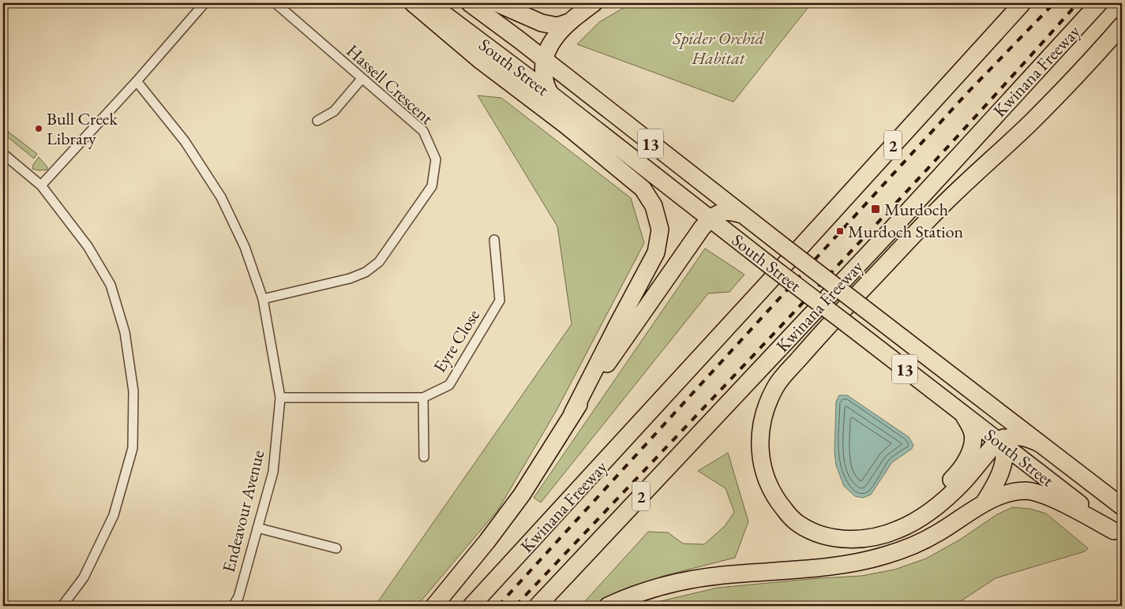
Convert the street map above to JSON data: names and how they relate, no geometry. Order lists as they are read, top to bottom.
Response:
{
  "streets": {
    "highway": [
      "South Street",
      "Kwinana Freeway",
      "13",
      "2"
    ],
    "street": ["Hassell Crescent", "Eyre Close", "Endeavour Avenue"]
  },
  "crossings": [
    ["Hassell Crescent", "Endeavour Avenue"],
    ["Eyre Close", "Endeavour Avenue"]
  ],
  "parks": ["Spider Orchid Habitat"],
  "places": {
    "other": ["Bull Creek Library"],
    "transit": ["Murdoch", "Murdoch Station"]
  }
}
